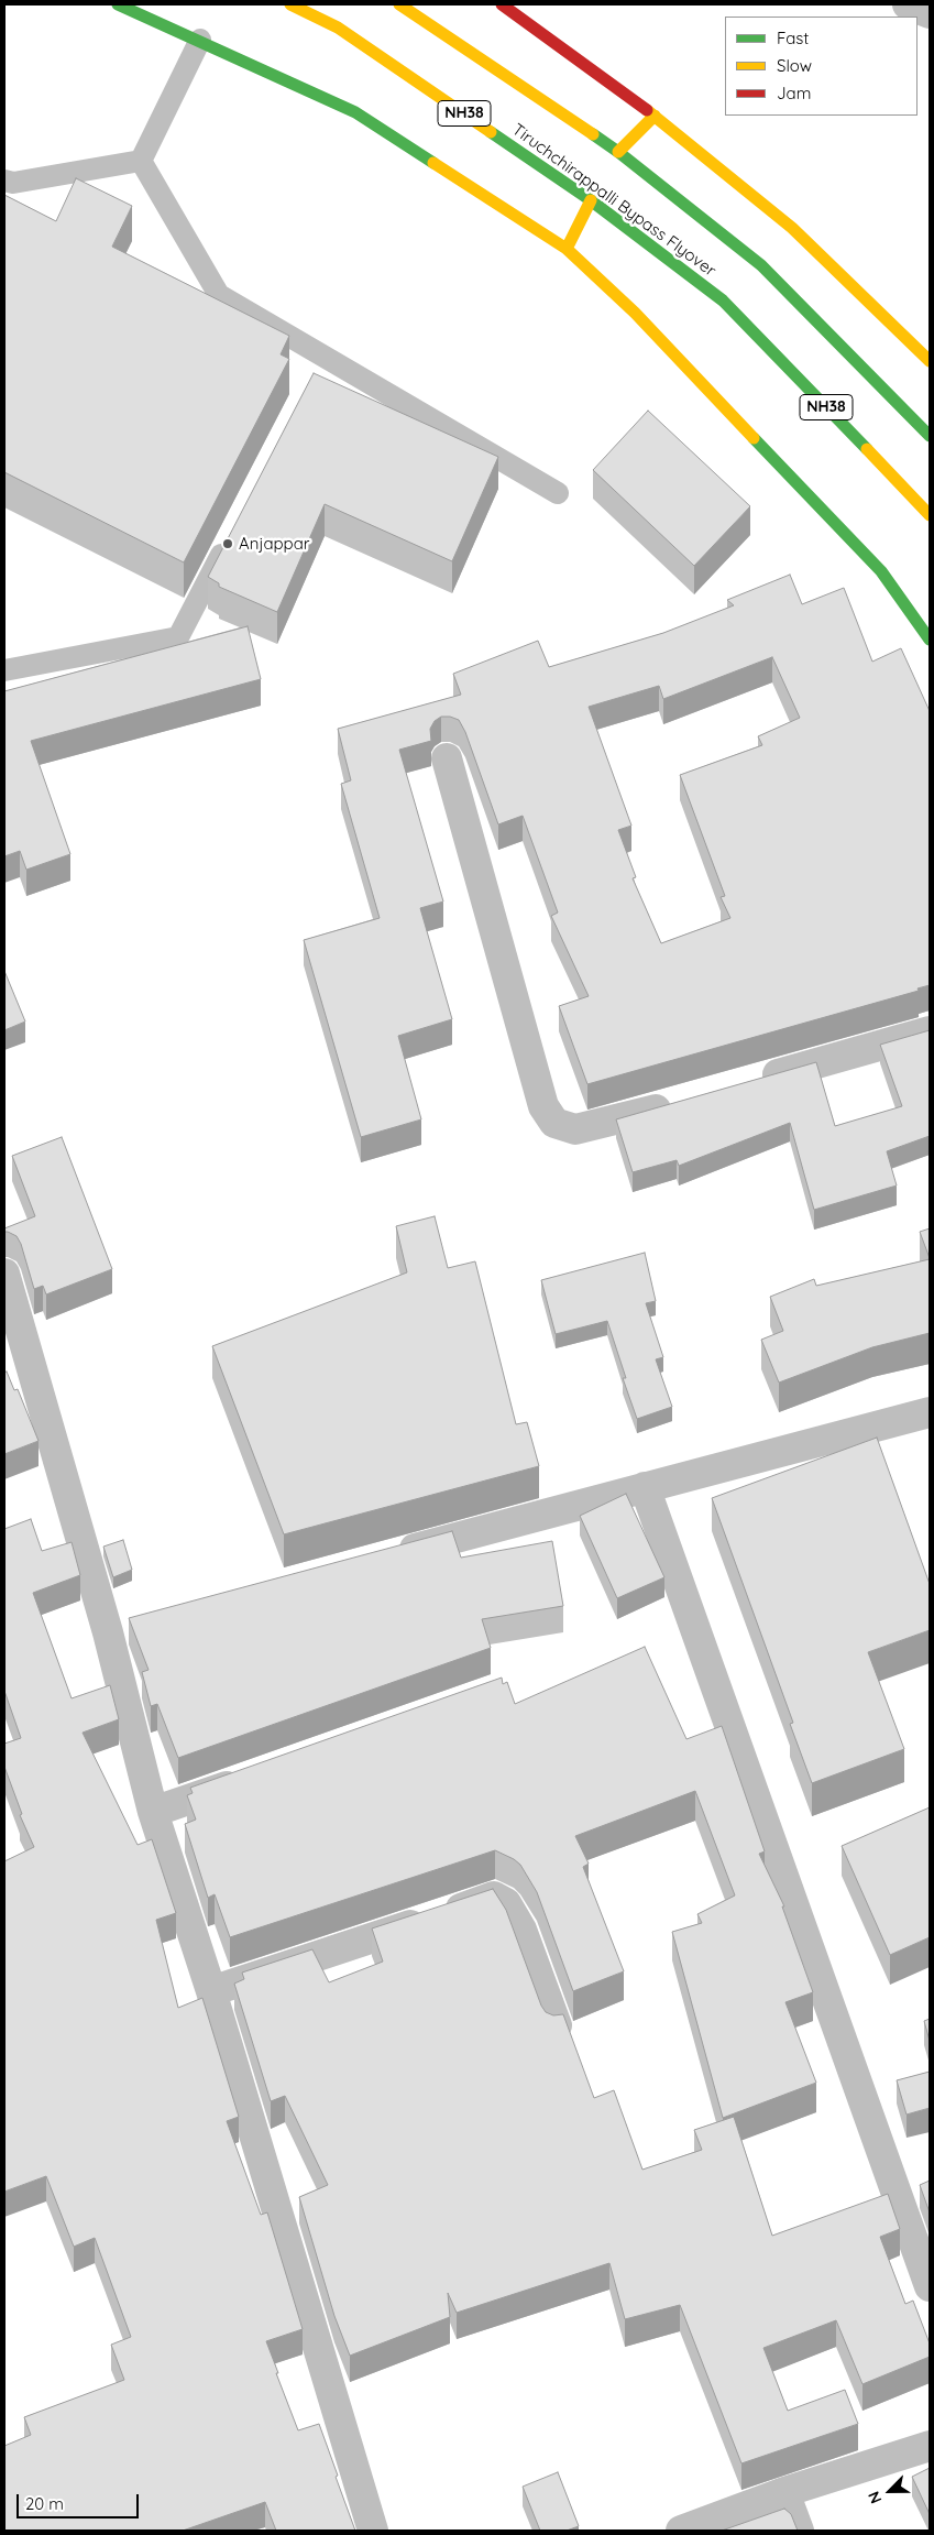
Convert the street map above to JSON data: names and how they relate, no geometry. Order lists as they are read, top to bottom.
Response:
{
  "streets": {
    "main road": ["NH38", "Tiruchchirappalli Bypass Flyover"]
  },
  "places": ["Anjappar"],
  "legend": ["Fast", "Slow", "Jam"],
  "scale_bar": "20 m",
  "north": "bottom left"
}
